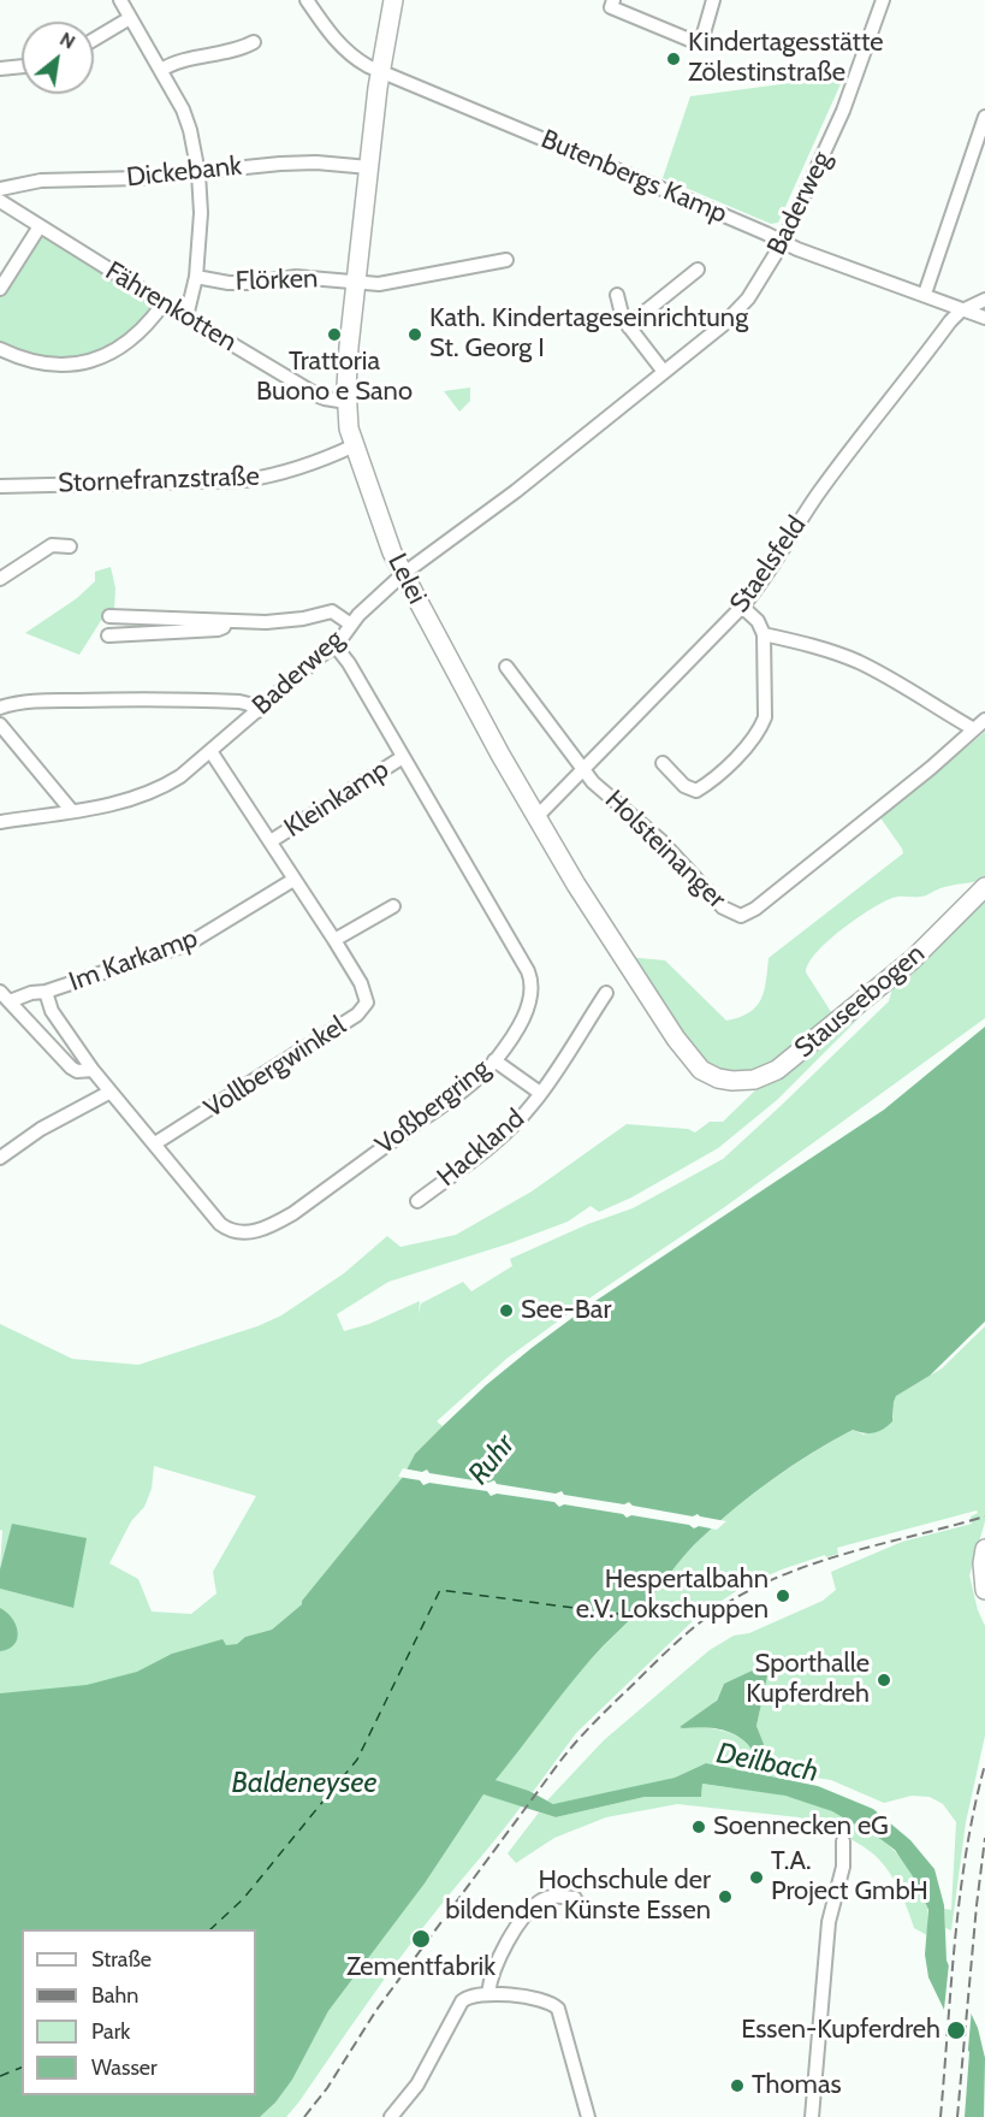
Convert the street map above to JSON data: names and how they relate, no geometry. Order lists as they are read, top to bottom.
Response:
{
  "streets": {
    "street": [
      "Dickebank",
      "Butenbergs Kamp",
      "Baderweg",
      "Flörken",
      "Fährenkotten",
      "Stornefranzstraße",
      "Staelsfeld",
      "Lelei",
      "Kleinkamp",
      "Holsteinanger",
      "Im Karkamp",
      "Stauseebogen",
      "Vollbergwinkel",
      "Voßbergring",
      "Hackland"
    ]
  },
  "crossings": [
    ["Dickebank", "Lelei"],
    ["Butenbergs Kamp", "Baderweg"],
    ["Butenbergs Kamp", "Staelsfeld"],
    ["Butenbergs Kamp", "Lelei"],
    ["Baderweg", "Lelei"],
    ["Baderweg", "Vollbergwinkel"],
    ["Baderweg", "Voßbergring"],
    ["Flörken", "Lelei"],
    ["Fährenkotten", "Lelei"],
    ["Stornefranzstraße", "Lelei"],
    ["Staelsfeld", "Lelei"],
    ["Staelsfeld", "Holsteinanger"],
    ["Lelei", "Stauseebogen"],
    ["Kleinkamp", "Vollbergwinkel"],
    ["Kleinkamp", "Voßbergring"],
    ["Im Karkamp", "Vollbergwinkel"],
    ["Im Karkamp", "Voßbergring"],
    ["Vollbergwinkel", "Voßbergring"],
    ["Voßbergring", "Hackland"]
  ],
  "water": ["Ruhr", "Deilbach", "Baldeneysee"],
  "places": [
    "Kindertagesstätte Zölestinstraße",
    "Trattoria Buono e Sano",
    "Kath. Kindertageseinrichtung St. Georg I",
    "See-Bar",
    "Hespertalbahn e.V. Lokschuppen",
    "Sporthalle Kupferdreh",
    "Soennecken eG",
    "T.A. Project GmbH",
    "Hochschule der bildenden Künste Essen",
    "Zementfabrik",
    "Essen-Kupferdreh",
    "Thomas"
  ],
  "legend": [
    "Straße",
    "Bahn",
    "Park",
    "Wasser"
  ],
  "north": "top right"
}
